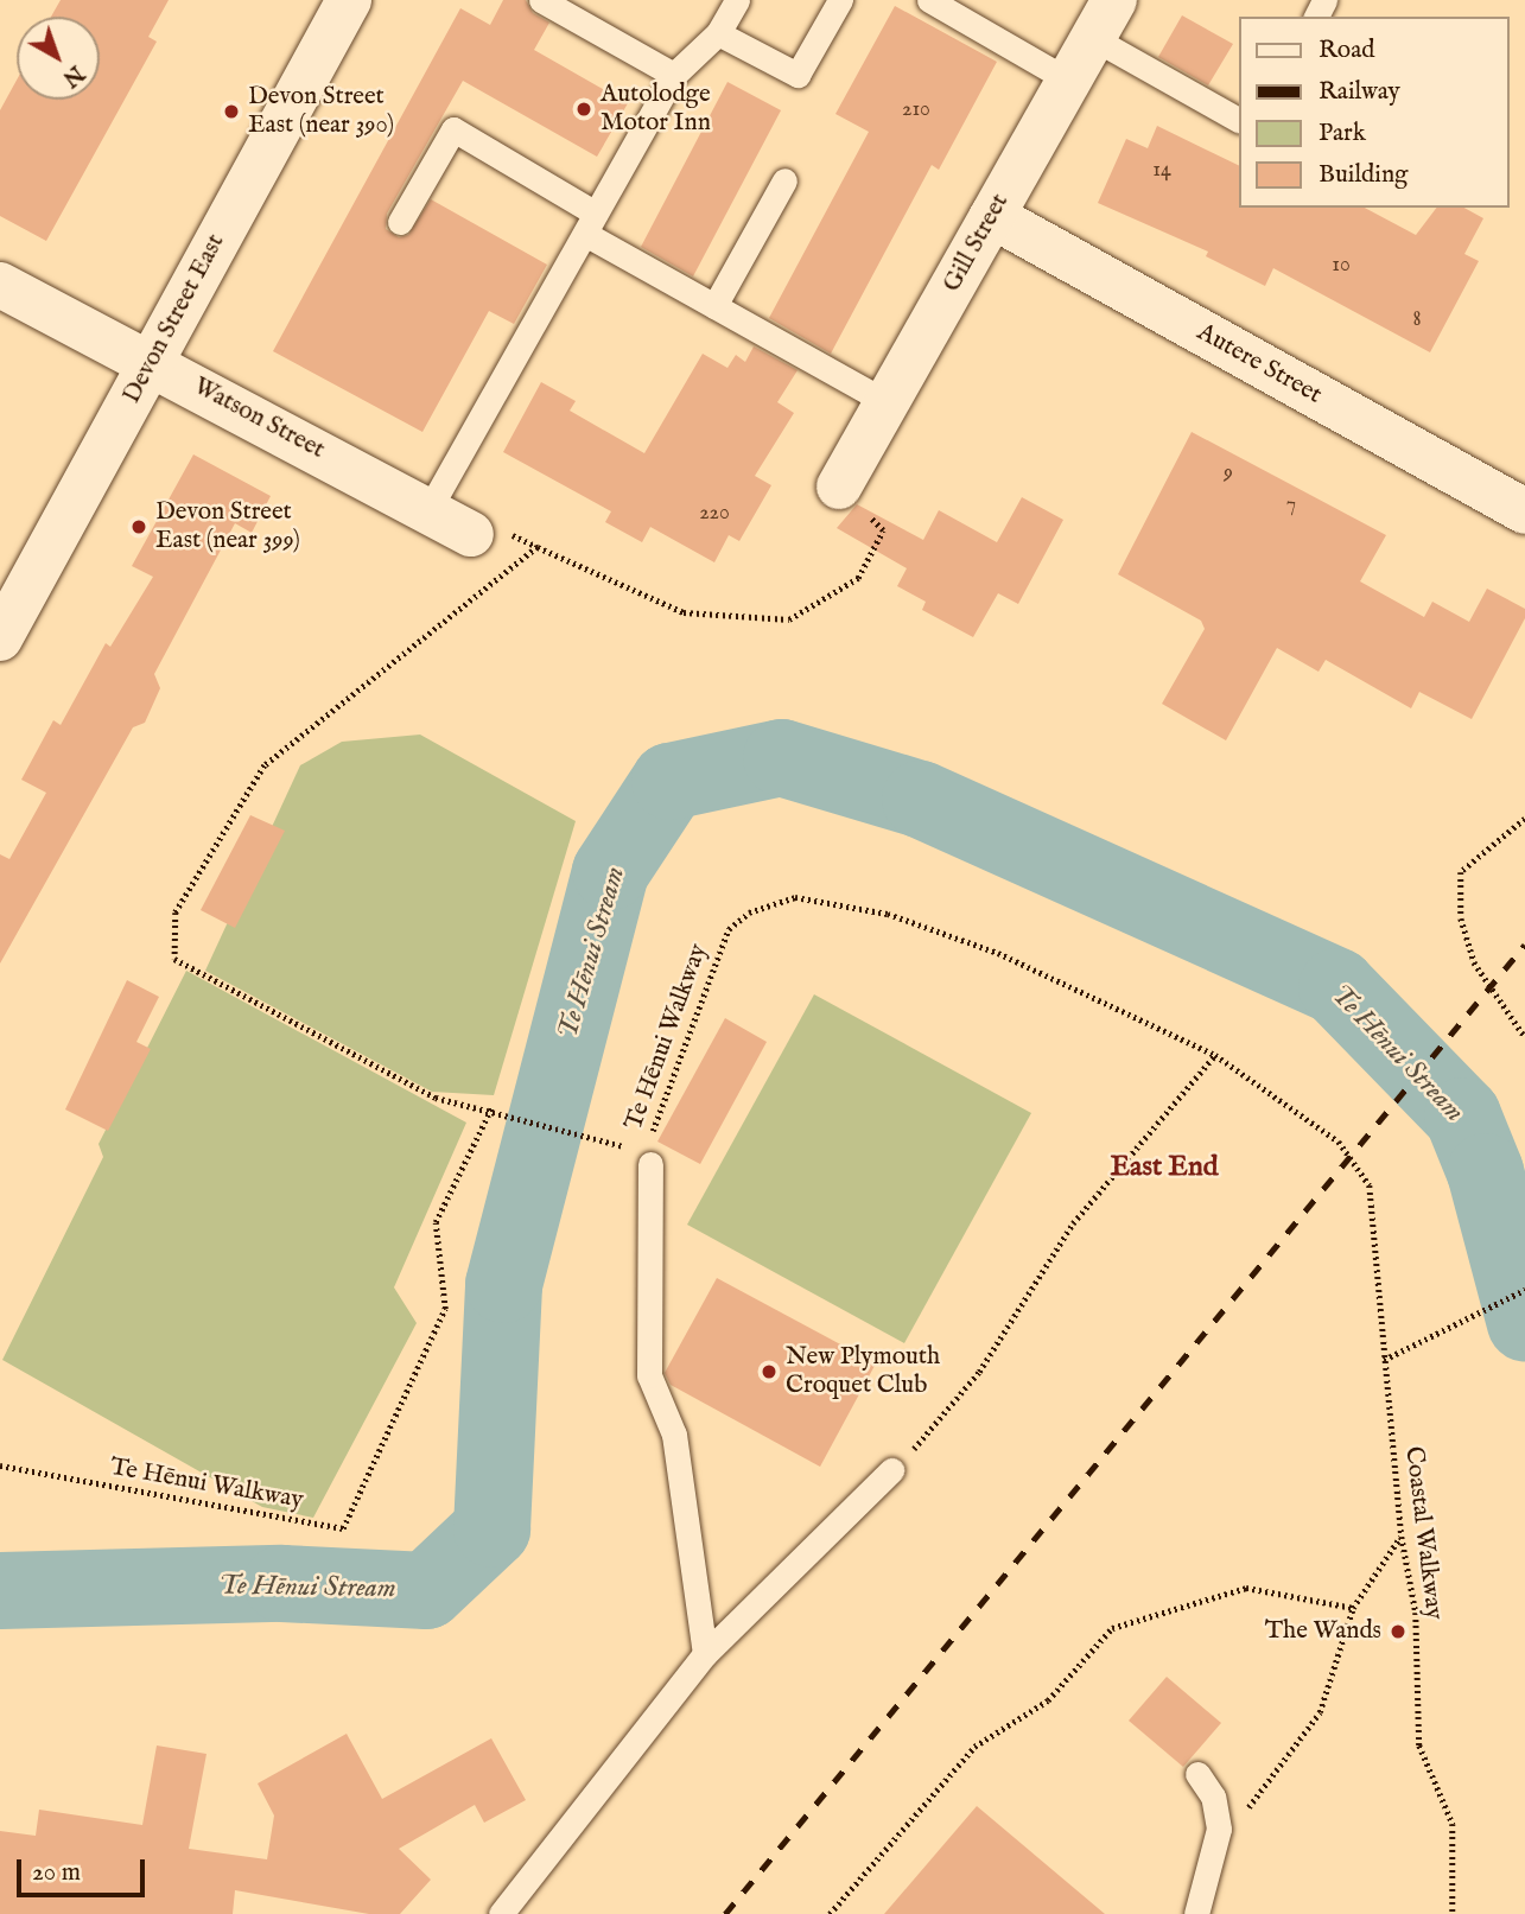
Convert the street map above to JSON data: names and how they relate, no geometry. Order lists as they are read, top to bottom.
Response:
{
  "streets": {
    "street": [
      "Gill Street",
      "Devon Street East",
      "Autere Street",
      "Watson Street"
    ],
    "path": ["Te Hēnui Walkway", "Coastal Walkway"]
  },
  "crossings": [
    ["Gill Street", "Autere Street"],
    ["Devon Street East", "Watson Street"],
    ["Te Hēnui Walkway", "Coastal Walkway"]
  ],
  "districts": ["East End"],
  "water": ["Te Hēnui Stream"],
  "places": [
    "Autolodge Motor Inn",
    "Devon Street East (near 390)",
    "Devon Street East (near 399)",
    "New Plymouth Croquet Club",
    "The Wands"
  ],
  "house_numbers": [
    "210",
    "14",
    "10",
    "8",
    "9",
    "7",
    "220"
  ],
  "legend": [
    "Road",
    "Railway",
    "Park",
    "Building"
  ],
  "scale_bar": "20 m",
  "north": "bottom right"
}
